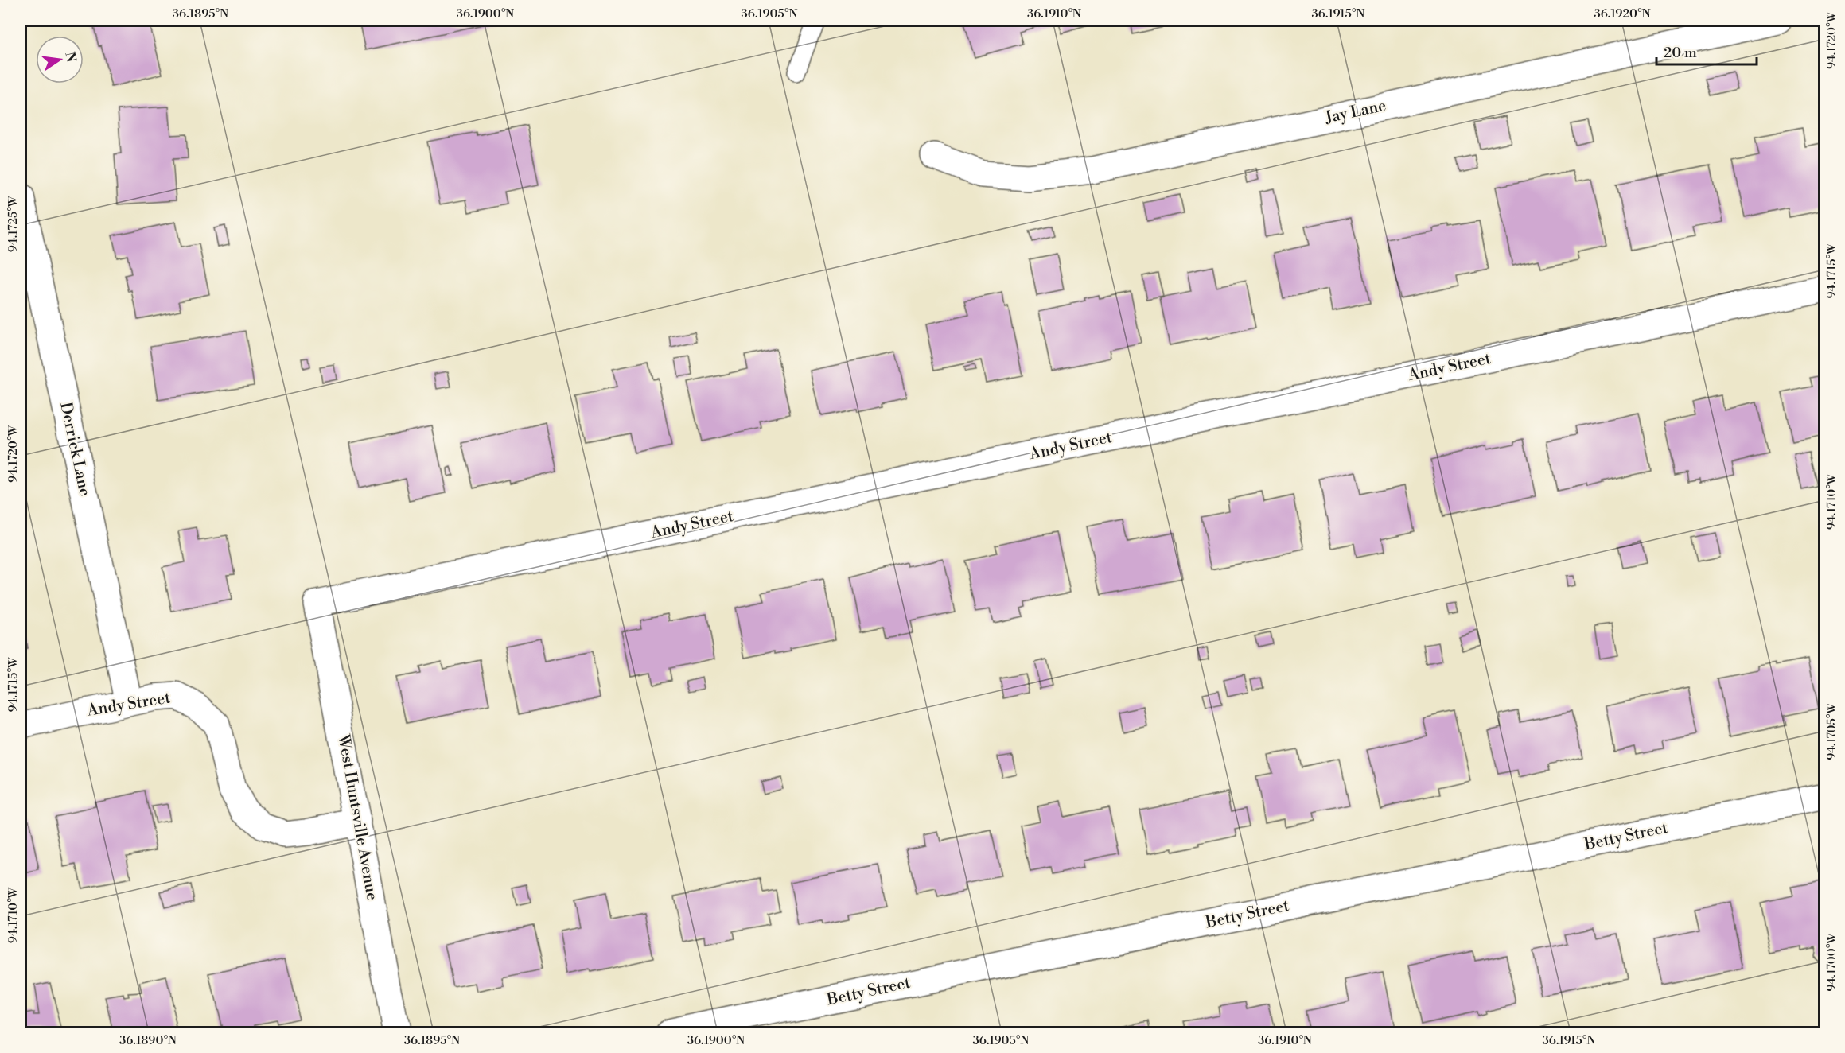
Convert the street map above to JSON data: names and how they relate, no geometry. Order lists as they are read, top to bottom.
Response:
{
  "streets": {
    "street": [
      "Jay Lane",
      "Andy Street",
      "Derrick Lane",
      "West Huntsville Avenue",
      "Betty Street"
    ]
  },
  "crossings": [
    ["Andy Street", "Derrick Lane"],
    ["Andy Street", "West Huntsville Avenue"]
  ],
  "scale_bar": "20 m",
  "north": "right",
  "coordinates": [
    "36.1895°N",
    "36.1900°N",
    "36.1905°N",
    "36.1910°N",
    "36.1915°N",
    "36.1920°N",
    "94.1720°W",
    "94.1725°W",
    "94.1715°W",
    "94.1710°W",
    "94.1705°W",
    "94.1700°W",
    "36.1890°N"
  ]
}
